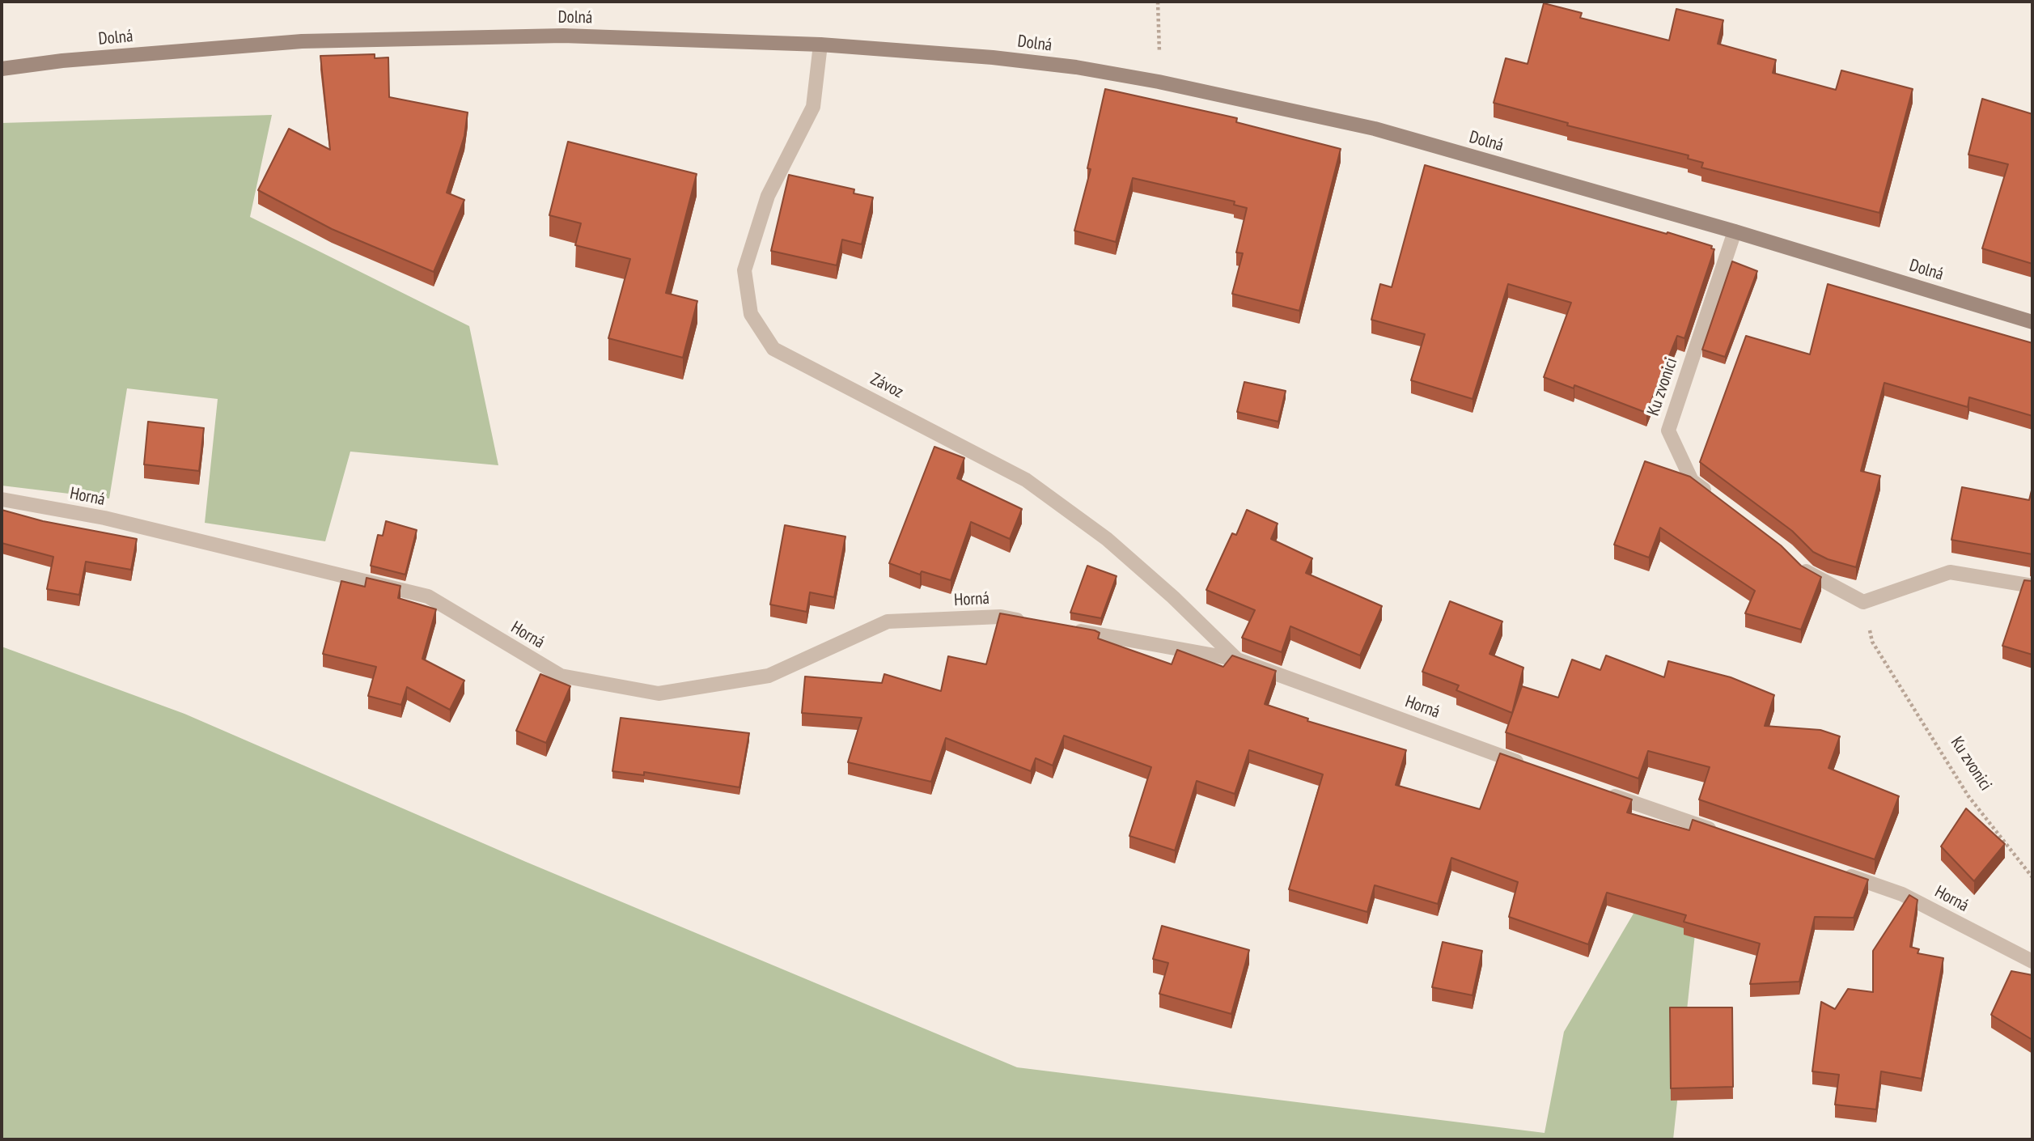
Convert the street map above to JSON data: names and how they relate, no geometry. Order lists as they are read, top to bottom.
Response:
{
  "streets": {
    "main road": ["Dolná"],
    "street": ["Závoz", "Ku zvonici", "Horná"]
  },
  "crossings": [
    ["Dolná", "Závoz"],
    ["Dolná", "Ku zvonici"],
    ["Závoz", "Horná"]
  ]
}
